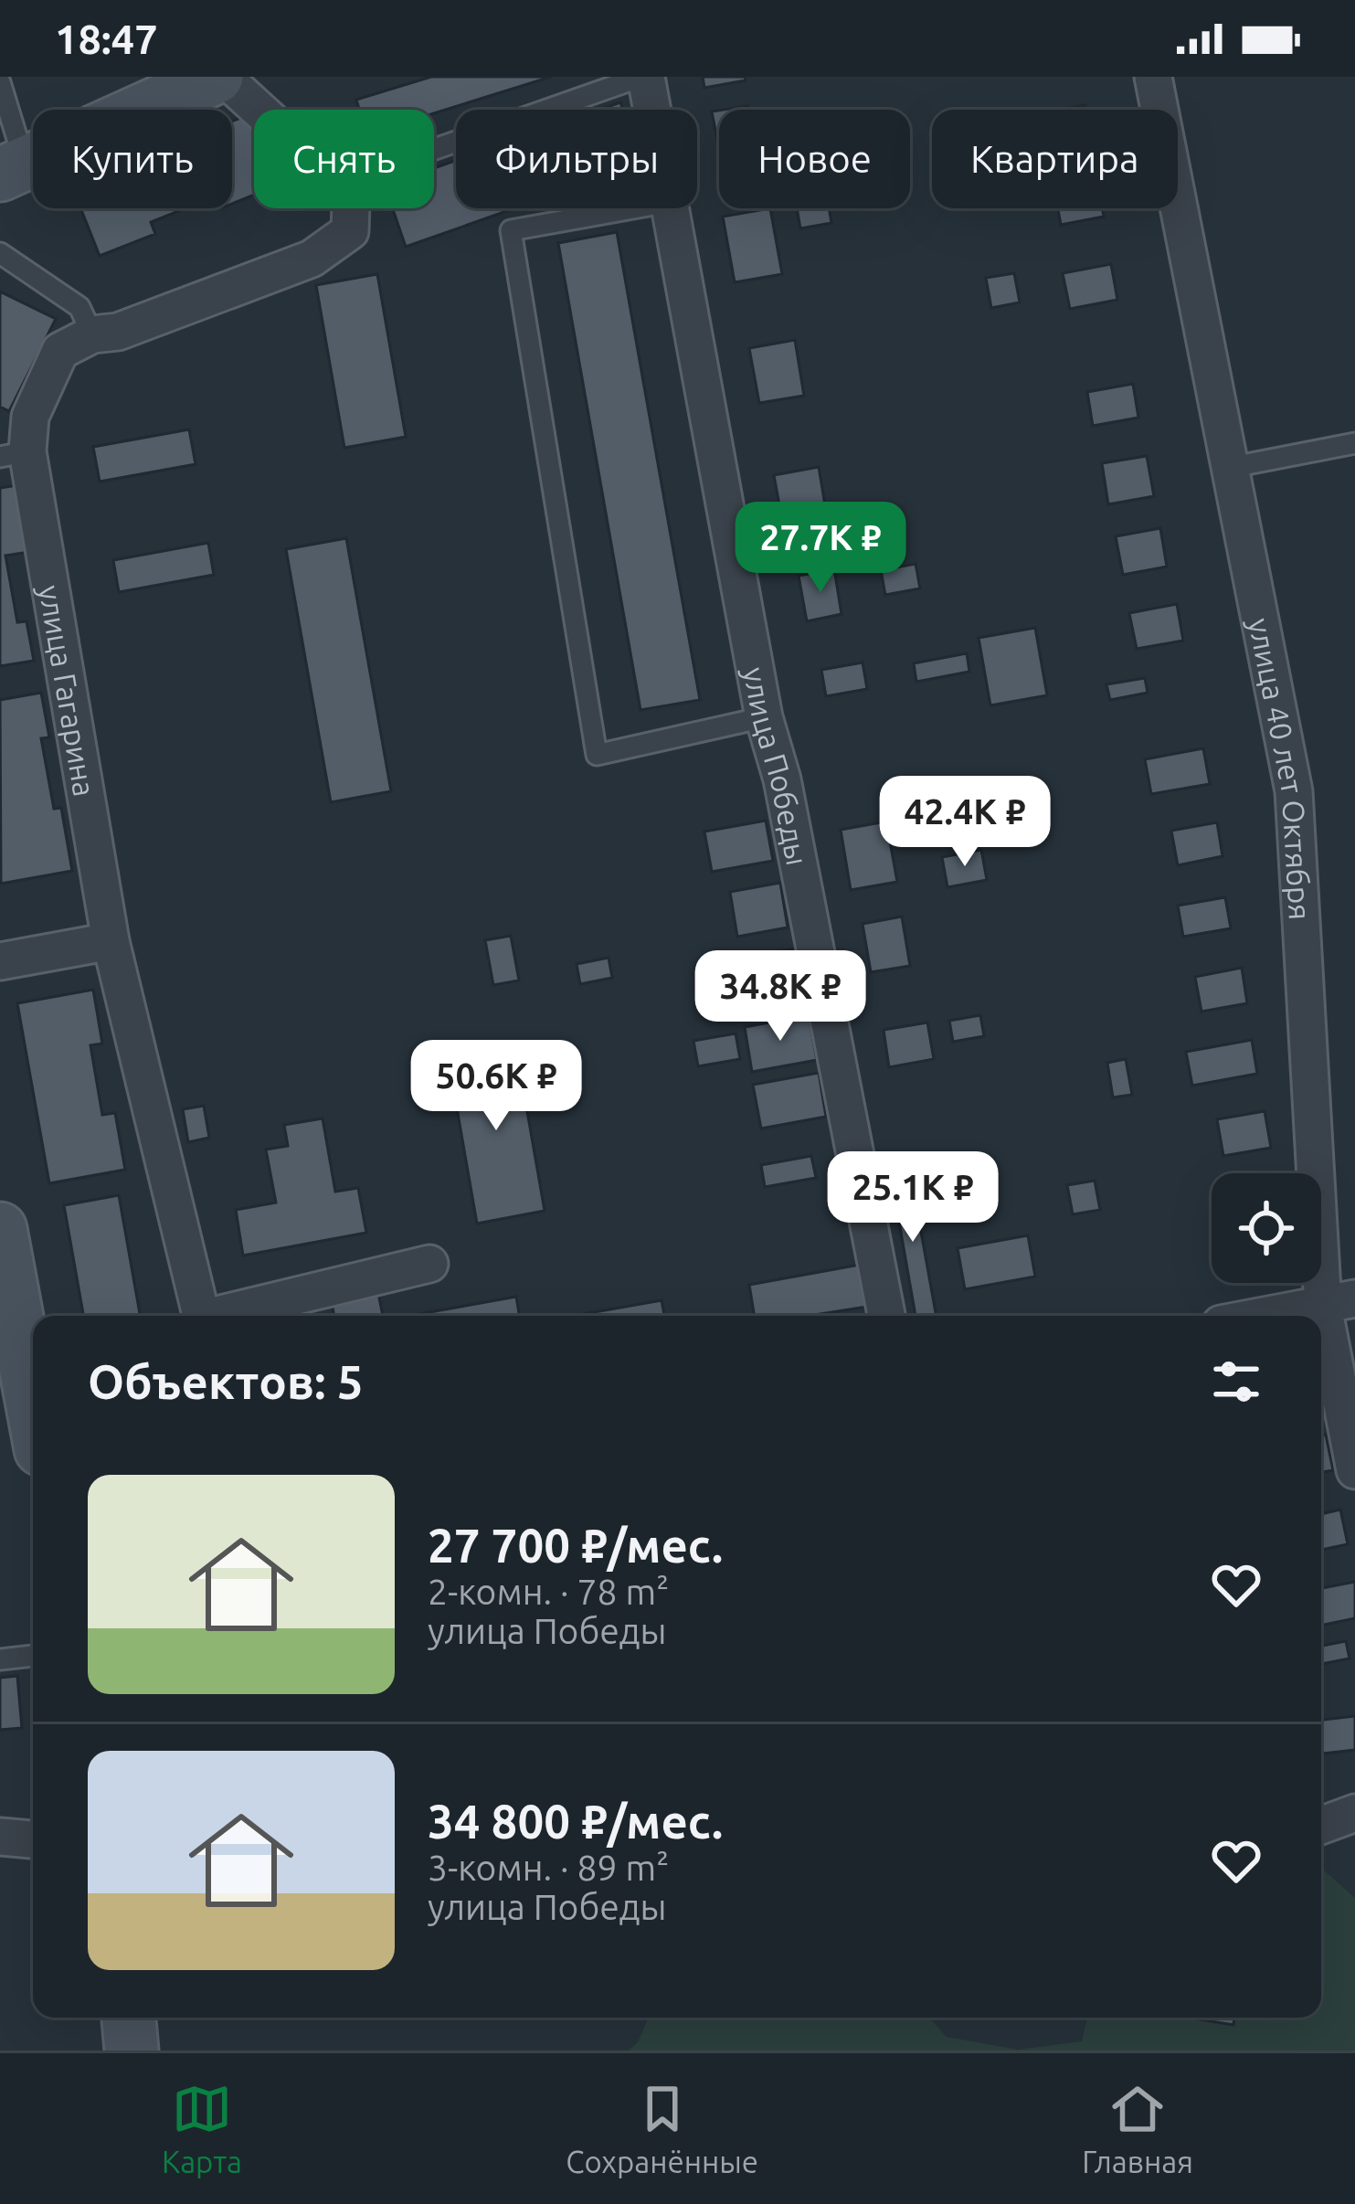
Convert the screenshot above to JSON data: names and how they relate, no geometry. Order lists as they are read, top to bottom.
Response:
{
  "streets": {
    "street": ["улица Гагарина", "улица Победы", "улица 40 лет Октября"]
  },
  "page": {
    "status": "18:47",
    "chip": [
      "Купить",
      "Снять",
      "Фильтры",
      "Новое",
      "Квартира"
    ],
    "price": [
      "27.7K ₽",
      "42.4K ₽",
      "34.8K ₽",
      "50.6K ₽",
      "25.1K ₽"
    ],
    "heading": "Объектов: 5",
    "list": [
      {
        "name": "27 700 ₽/мес.",
        "note": "2-комн. · 78 m² · улица Победы"
      },
      {
        "name": "34 800 ₽/мес.",
        "note": "3-комн. · 89 m² · улица Победы"
      }
    ],
    "tabs": ["Карта", "Сохранённые", "Главная"]
  }
}
